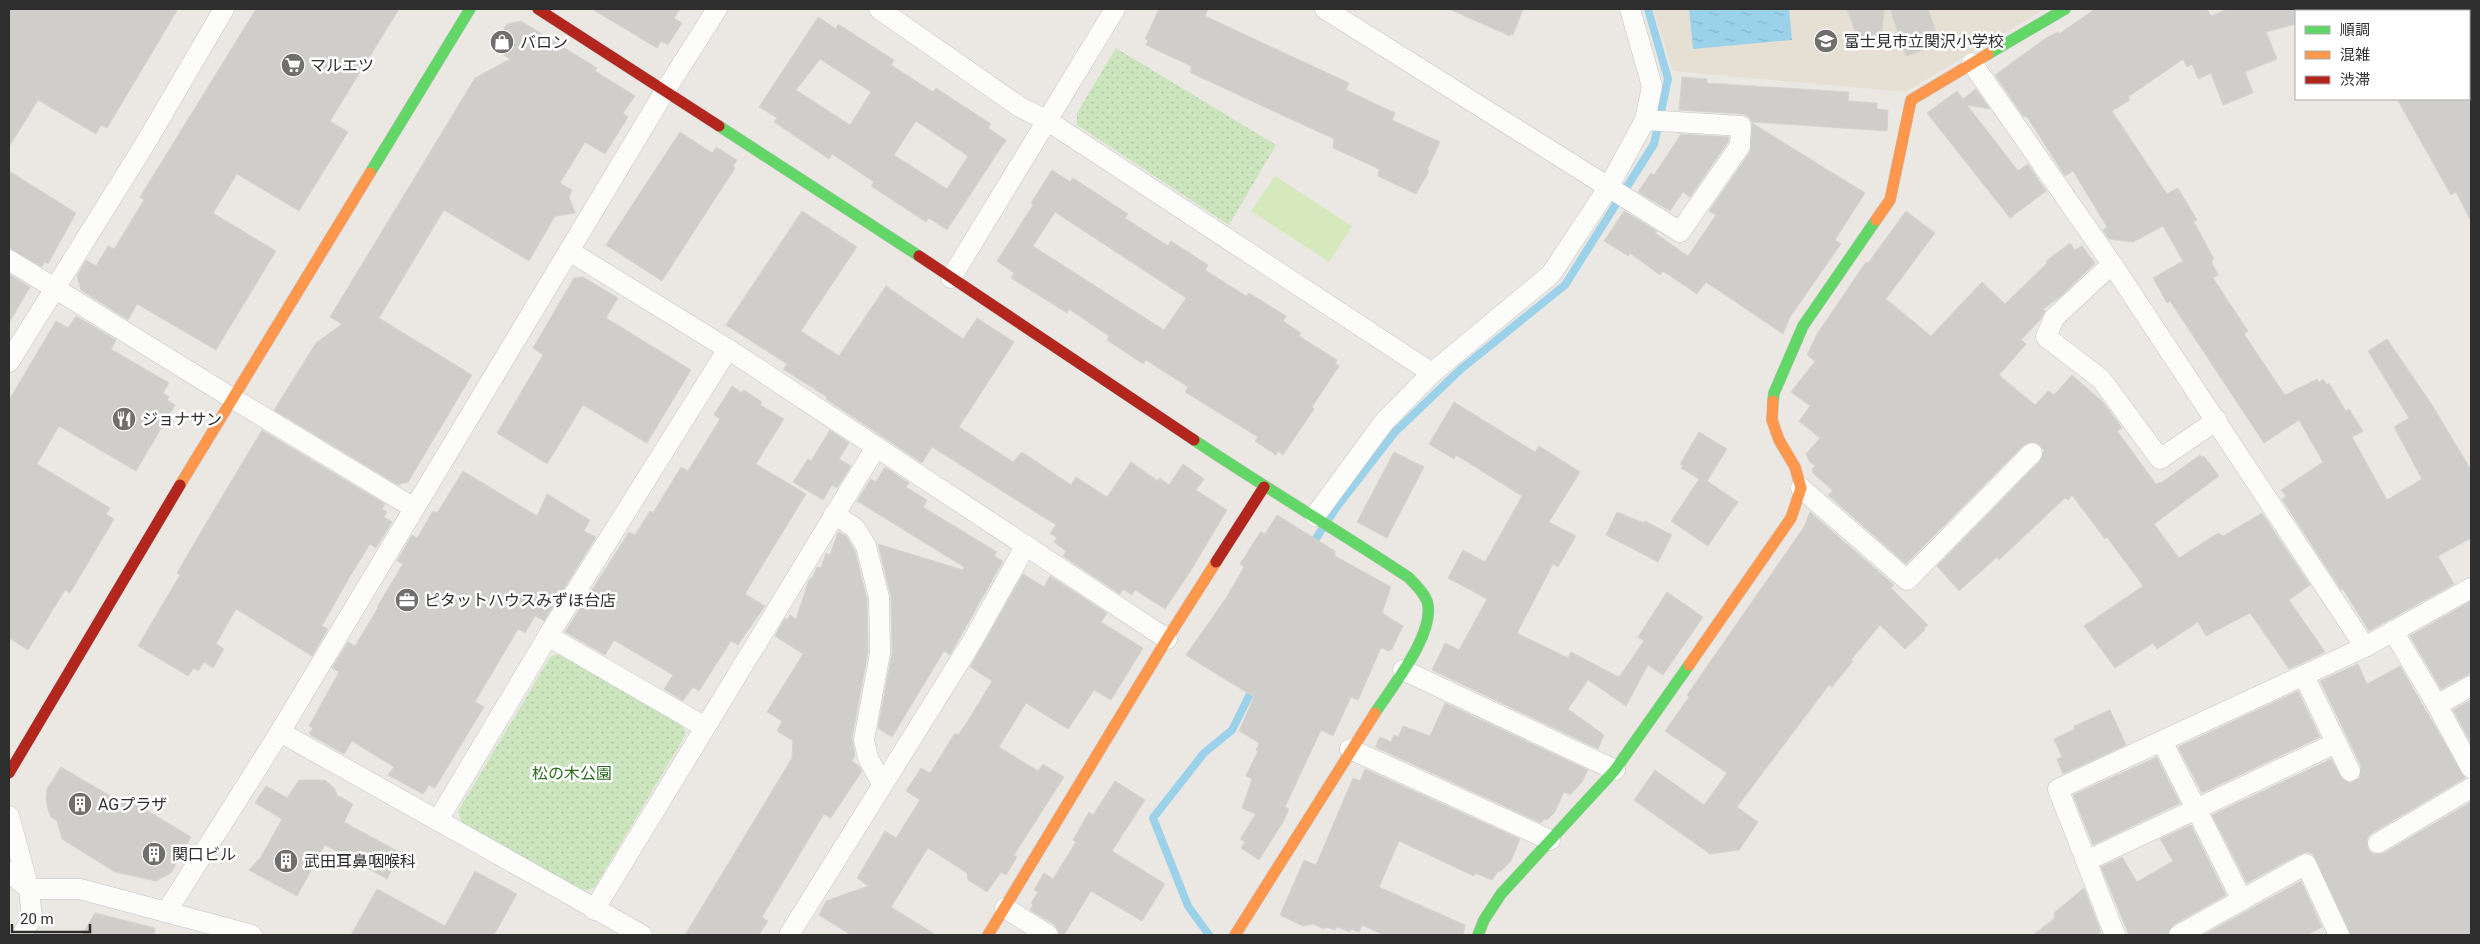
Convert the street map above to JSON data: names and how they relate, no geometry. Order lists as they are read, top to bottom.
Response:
{
  "parks": ["松の木公園"],
  "places": {
    "school or university": ["富士見市立関沢小学校"],
    "shop": ["バロン"],
    "supermarket": ["マルエツ"],
    "restaurant": ["ジョナサン"],
    "office": ["ピタットハウスみずほ台店"],
    "building": ["AGプラザ", "関口ビル", "武田耳鼻咽喉科"]
  },
  "legend": ["順調", "混雑", "渋滞"],
  "scale_bar": "20 m"
}
